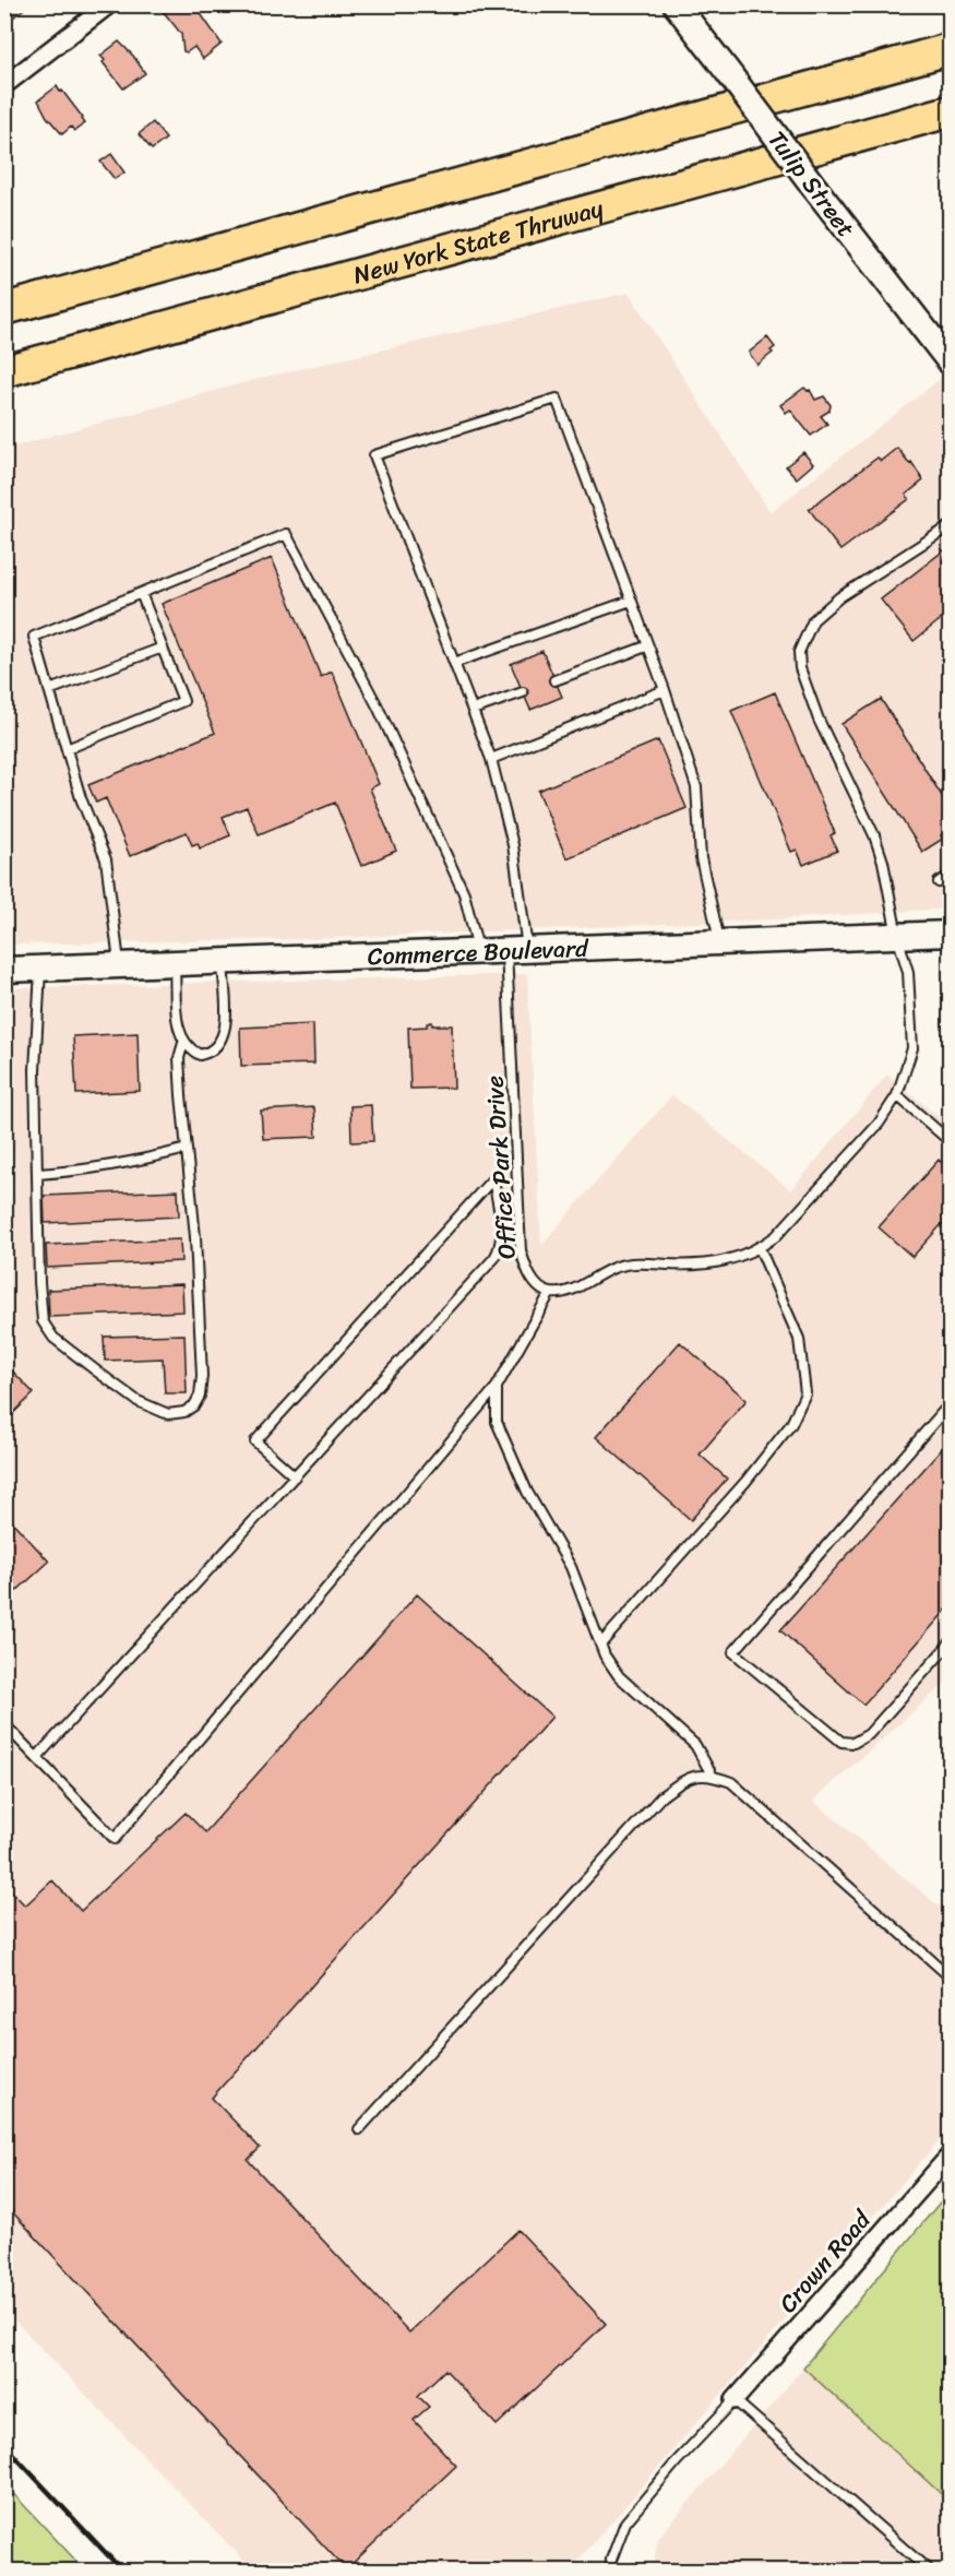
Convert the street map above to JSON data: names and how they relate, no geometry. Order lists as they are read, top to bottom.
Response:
{
  "streets": {
    "highway": ["New York State Thruway"],
    "street": ["Tulip Street", "Commerce Boulevard", "Crown Road"],
    "lane": ["Office Park Drive"]
  },
  "crossings": [
    ["Commerce Boulevard", "Office Park Drive"]
  ]
}
